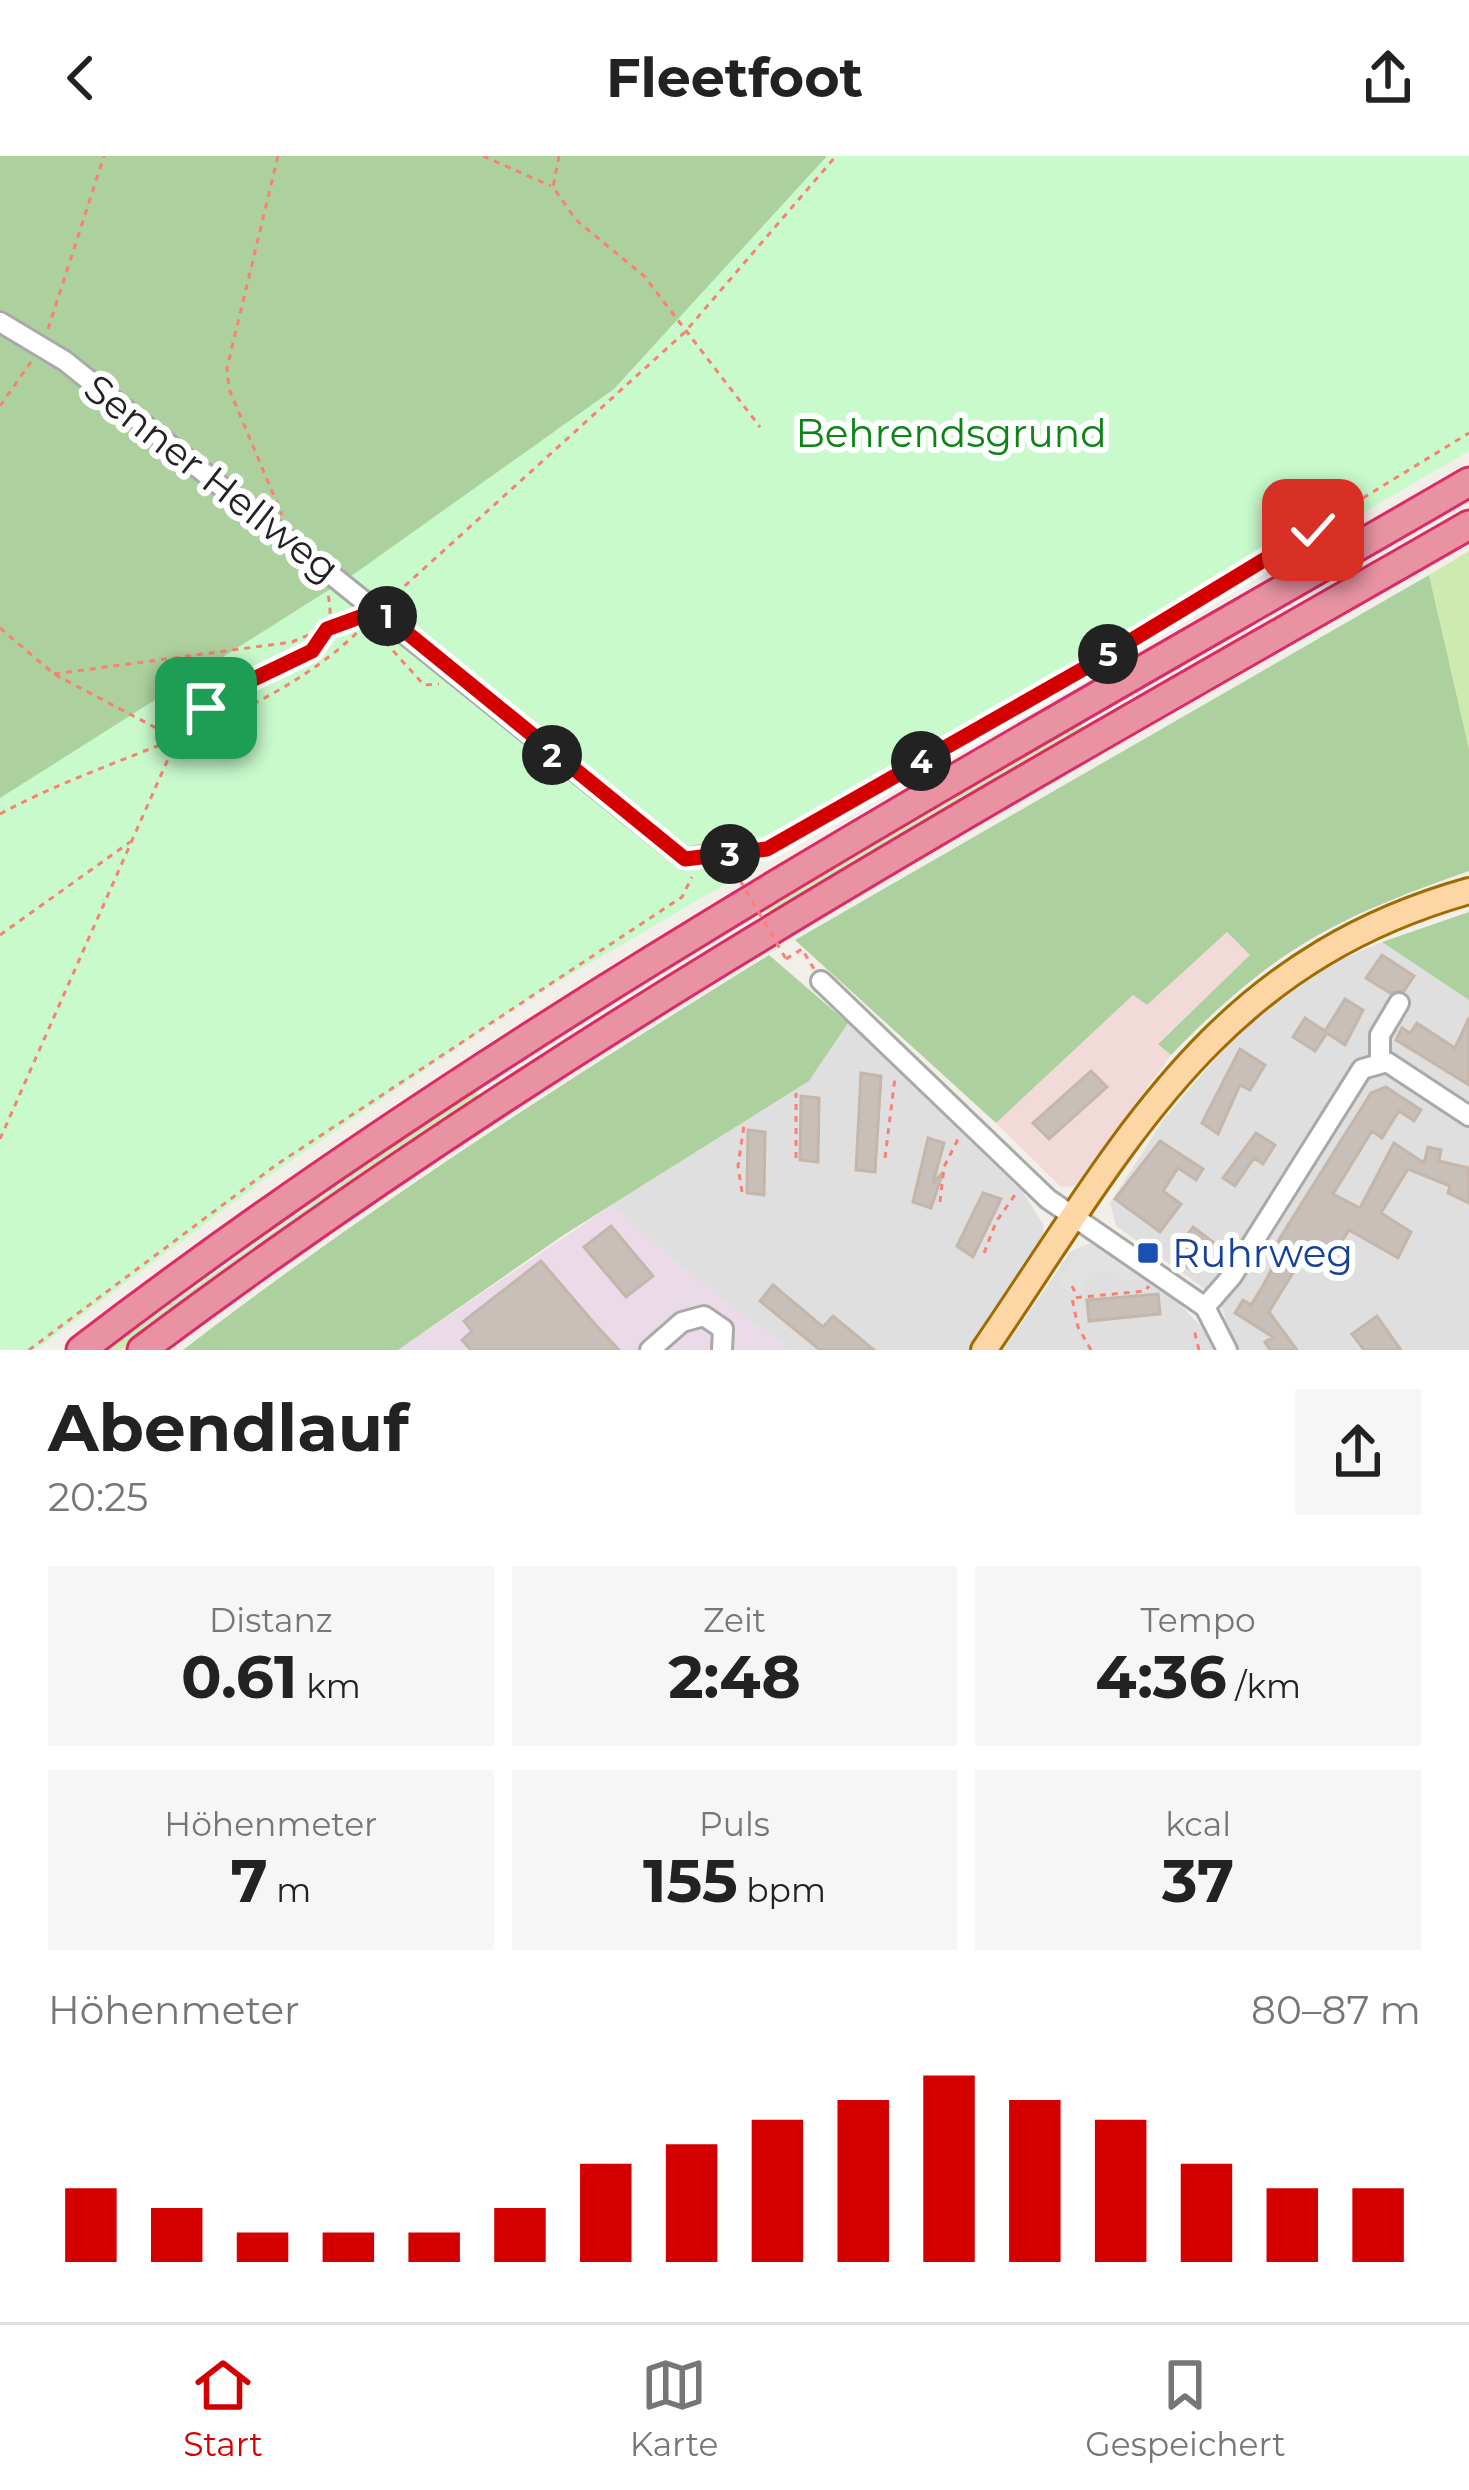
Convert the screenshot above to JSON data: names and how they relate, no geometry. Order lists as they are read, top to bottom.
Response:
{
  "streets": {
    "street": ["Senner Hellweg"]
  },
  "parks": ["Behrendsgrund"],
  "places": {
    "transit": ["Ruhrweg"]
  },
  "page": {
    "header": "Fleetfoot",
    "pins": [
      "1",
      "5",
      "2",
      "4",
      "3"
    ],
    "heading": ["Abendlauf", "20:25"],
    "stats": [
      ["Distanz", "0.61 km"],
      ["Zeit", "2:48"],
      ["Tempo", "4:36 /km"],
      ["Höhenmeter", "7 m"],
      ["Puls", "155 bpm"],
      ["kcal", "37"]
    ],
    "chart": ["Höhenmeter", "80–87 m"],
    "tabs": ["Start", "Karte", "Gespeichert"]
  }
}
